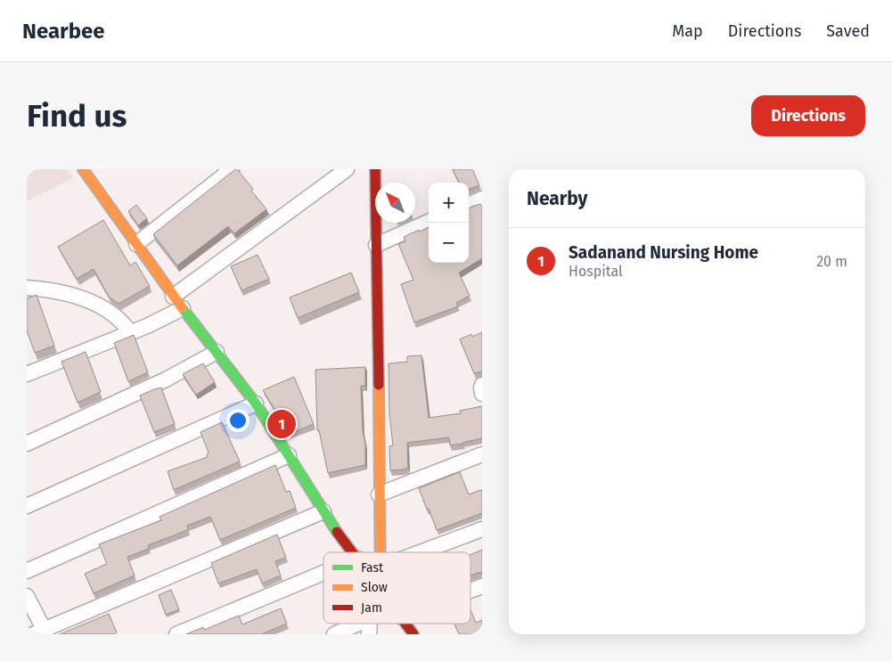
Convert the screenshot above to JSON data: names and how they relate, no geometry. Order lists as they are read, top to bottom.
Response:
{
  "legend": ["Fast", "Slow", "Jam"],
  "north": "top left",
  "page": {
    "header": "Nearbee",
    "nav": ["Map", "Directions", "Saved"],
    "buttons": "Directions",
    "title": "Find us",
    "heading": "Nearby",
    "map_buttons": ["+", "−"],
    "list": [
      {
        "mark": "1",
        "name": "Sadanand Nursing Home",
        "note": "Hospital",
        "value": "20 m"
      }
    ],
    "pins": "1"
  }
}
